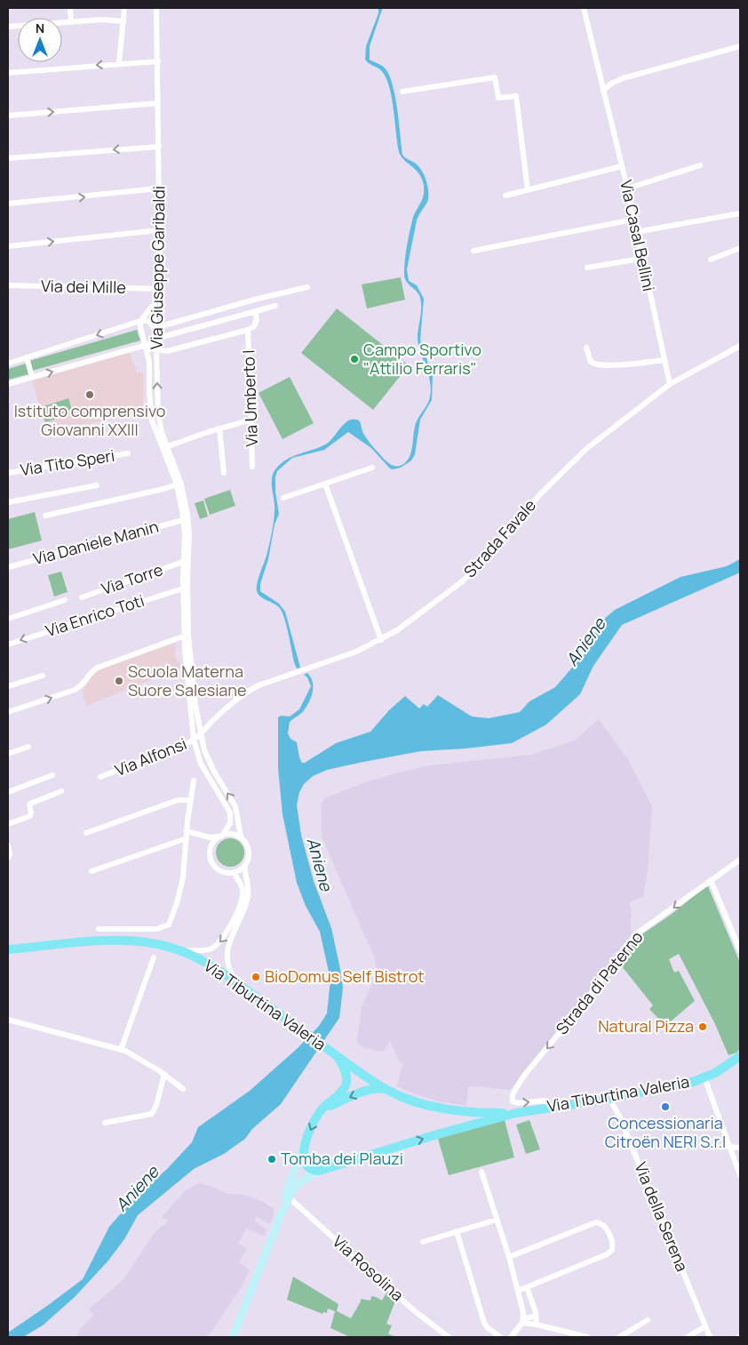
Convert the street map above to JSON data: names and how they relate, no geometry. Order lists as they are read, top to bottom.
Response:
{
  "streets": {
    "main road": ["Via Tiburtina Valeria"],
    "street": [
      "Via Casal Bellini",
      "Via Giuseppe Garibaldi",
      "Via dei Mille",
      "Via Umberto I",
      "Via Tito Speri",
      "Strada Favale",
      "Via Daniele Manin",
      "Via Torre",
      "Via Enrico Toti",
      "Via Alfonsi",
      "Strada di Paterno",
      "Via della Serena",
      "Via Rosolina"
    ]
  },
  "crossings": [
    ["Via Casal Bellini", "Strada Favale"],
    ["Via Giuseppe Garibaldi", "Via dei Mille"],
    ["Via Giuseppe Garibaldi", "Via Umberto I"],
    ["Via Giuseppe Garibaldi", "Strada Favale"],
    ["Via Giuseppe Garibaldi", "Via Daniele Manin"],
    ["Via Giuseppe Garibaldi", "Via Torre"],
    ["Via Giuseppe Garibaldi", "Via Enrico Toti"],
    ["Via Giuseppe Garibaldi", "Via Alfonsi"],
    ["Strada Favale", "Via Alfonsi"],
    ["Strada di Paterno", "Via Tiburtina Valeria"],
    ["Via Tiburtina Valeria", "Via della Serena"]
  ],
  "one_way": ["Strada di Paterno"],
  "water": ["Aniene"],
  "places": [
    "Campo Sportivo \"Attilio Ferraris\"",
    "Istituto comprensivo Giovanni XXIII",
    "Scuola Materna Suore Salesiane",
    "BioDomus Self Bistrot",
    "Natural Pizza",
    "Concessionaria Citroën NERI S.r.l",
    "Tomba dei Plauzi"
  ],
  "north": "top"
}
